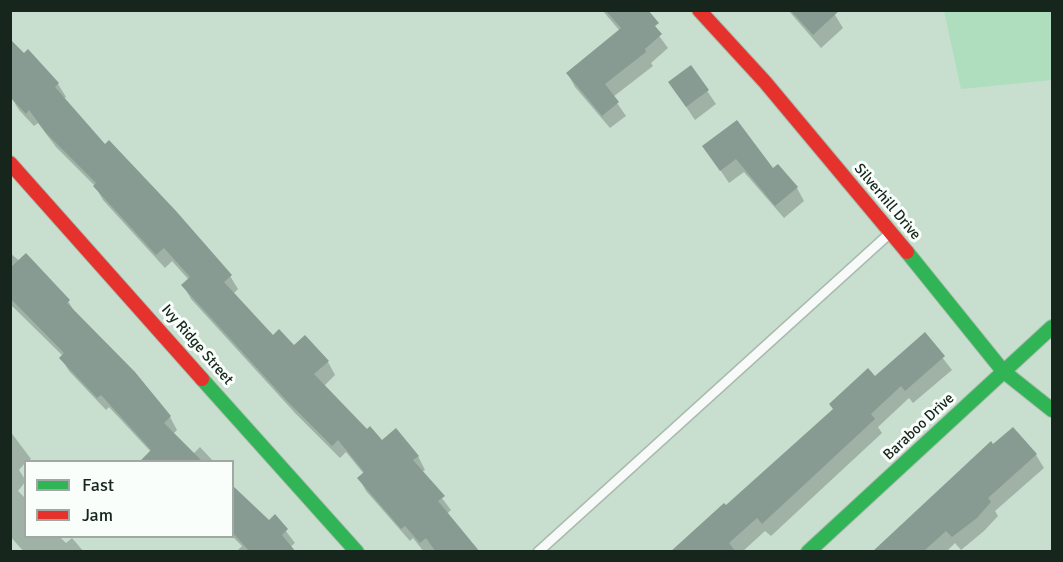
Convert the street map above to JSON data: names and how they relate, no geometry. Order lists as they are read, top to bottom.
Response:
{
  "streets": {
    "street": ["Silverhill Drive", "Ivy Ridge Street", "Baraboo Drive"]
  },
  "crossings": [
    ["Silverhill Drive", "Baraboo Drive"]
  ],
  "legend": ["Fast", "Jam"]
}
